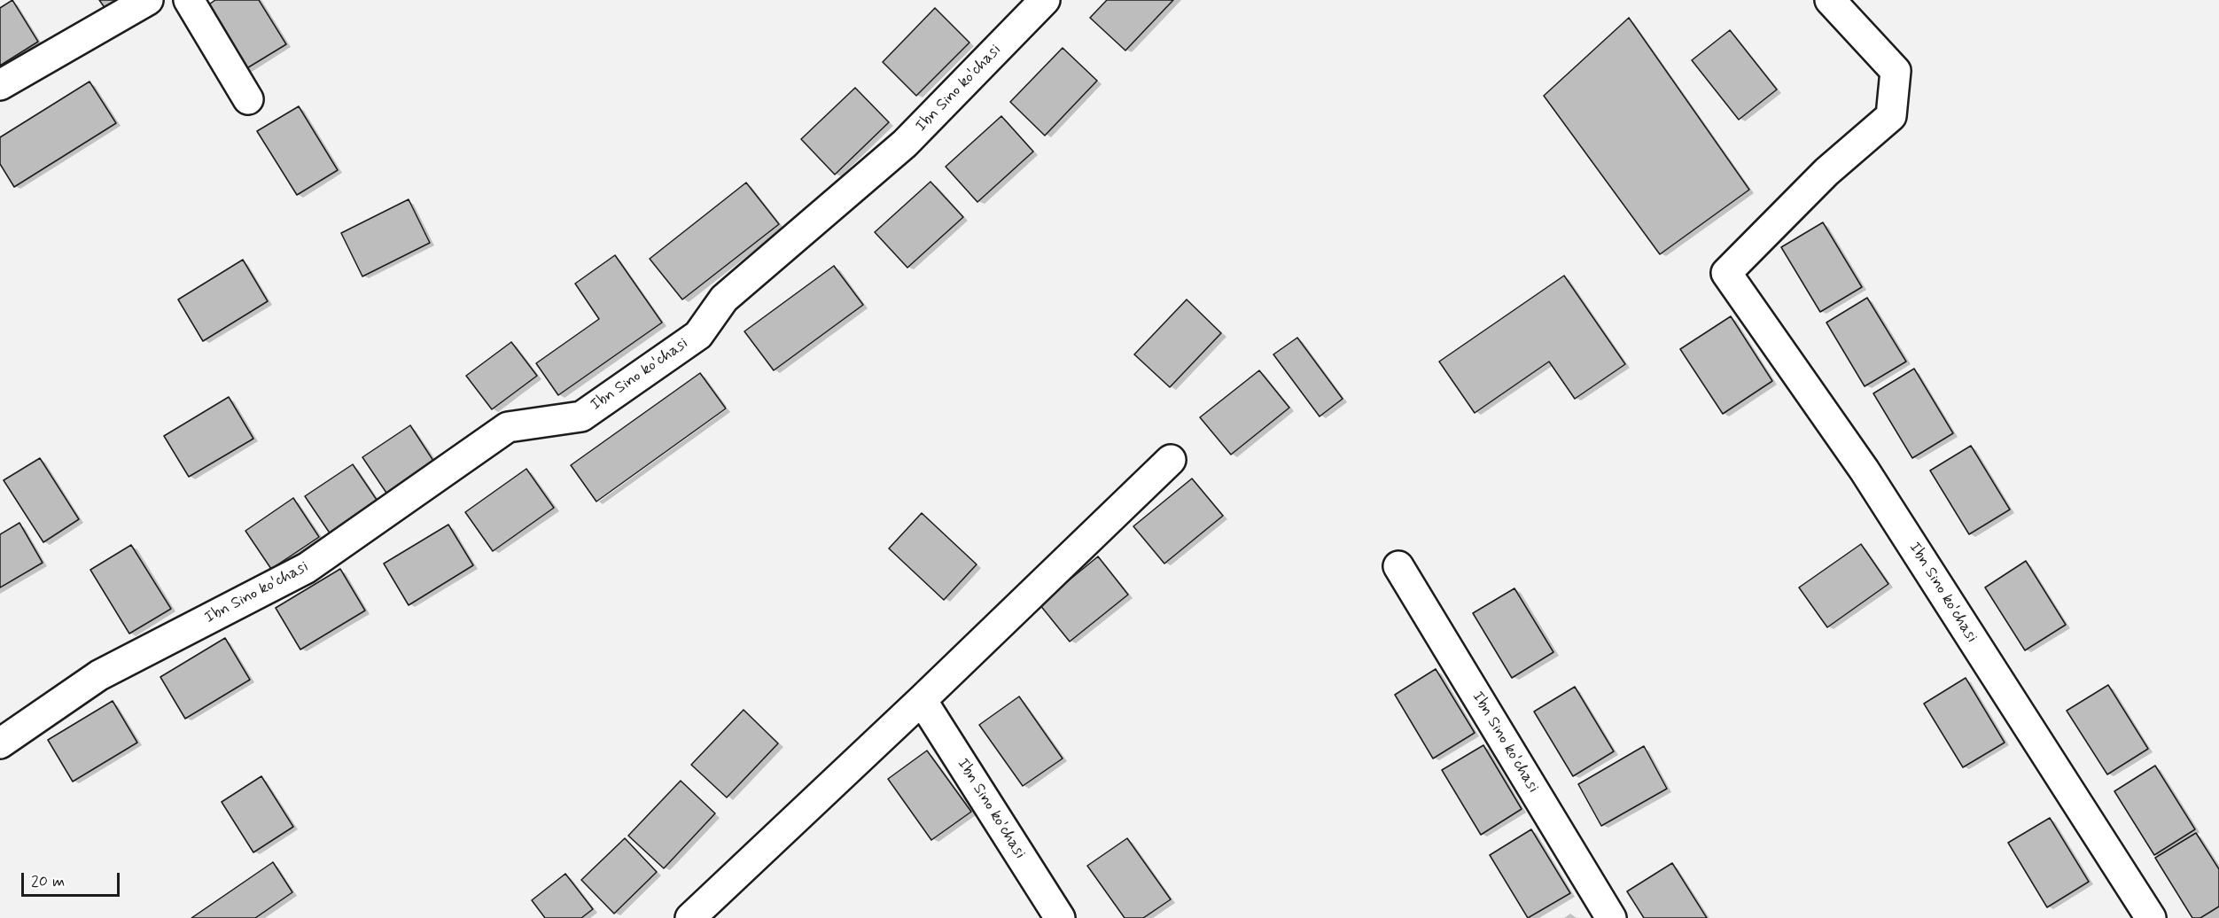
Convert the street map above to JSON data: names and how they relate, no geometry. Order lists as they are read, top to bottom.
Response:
{
  "streets": {
    "street": ["Ibn Sino ko'chasi"]
  },
  "scale_bar": "20 m"
}
